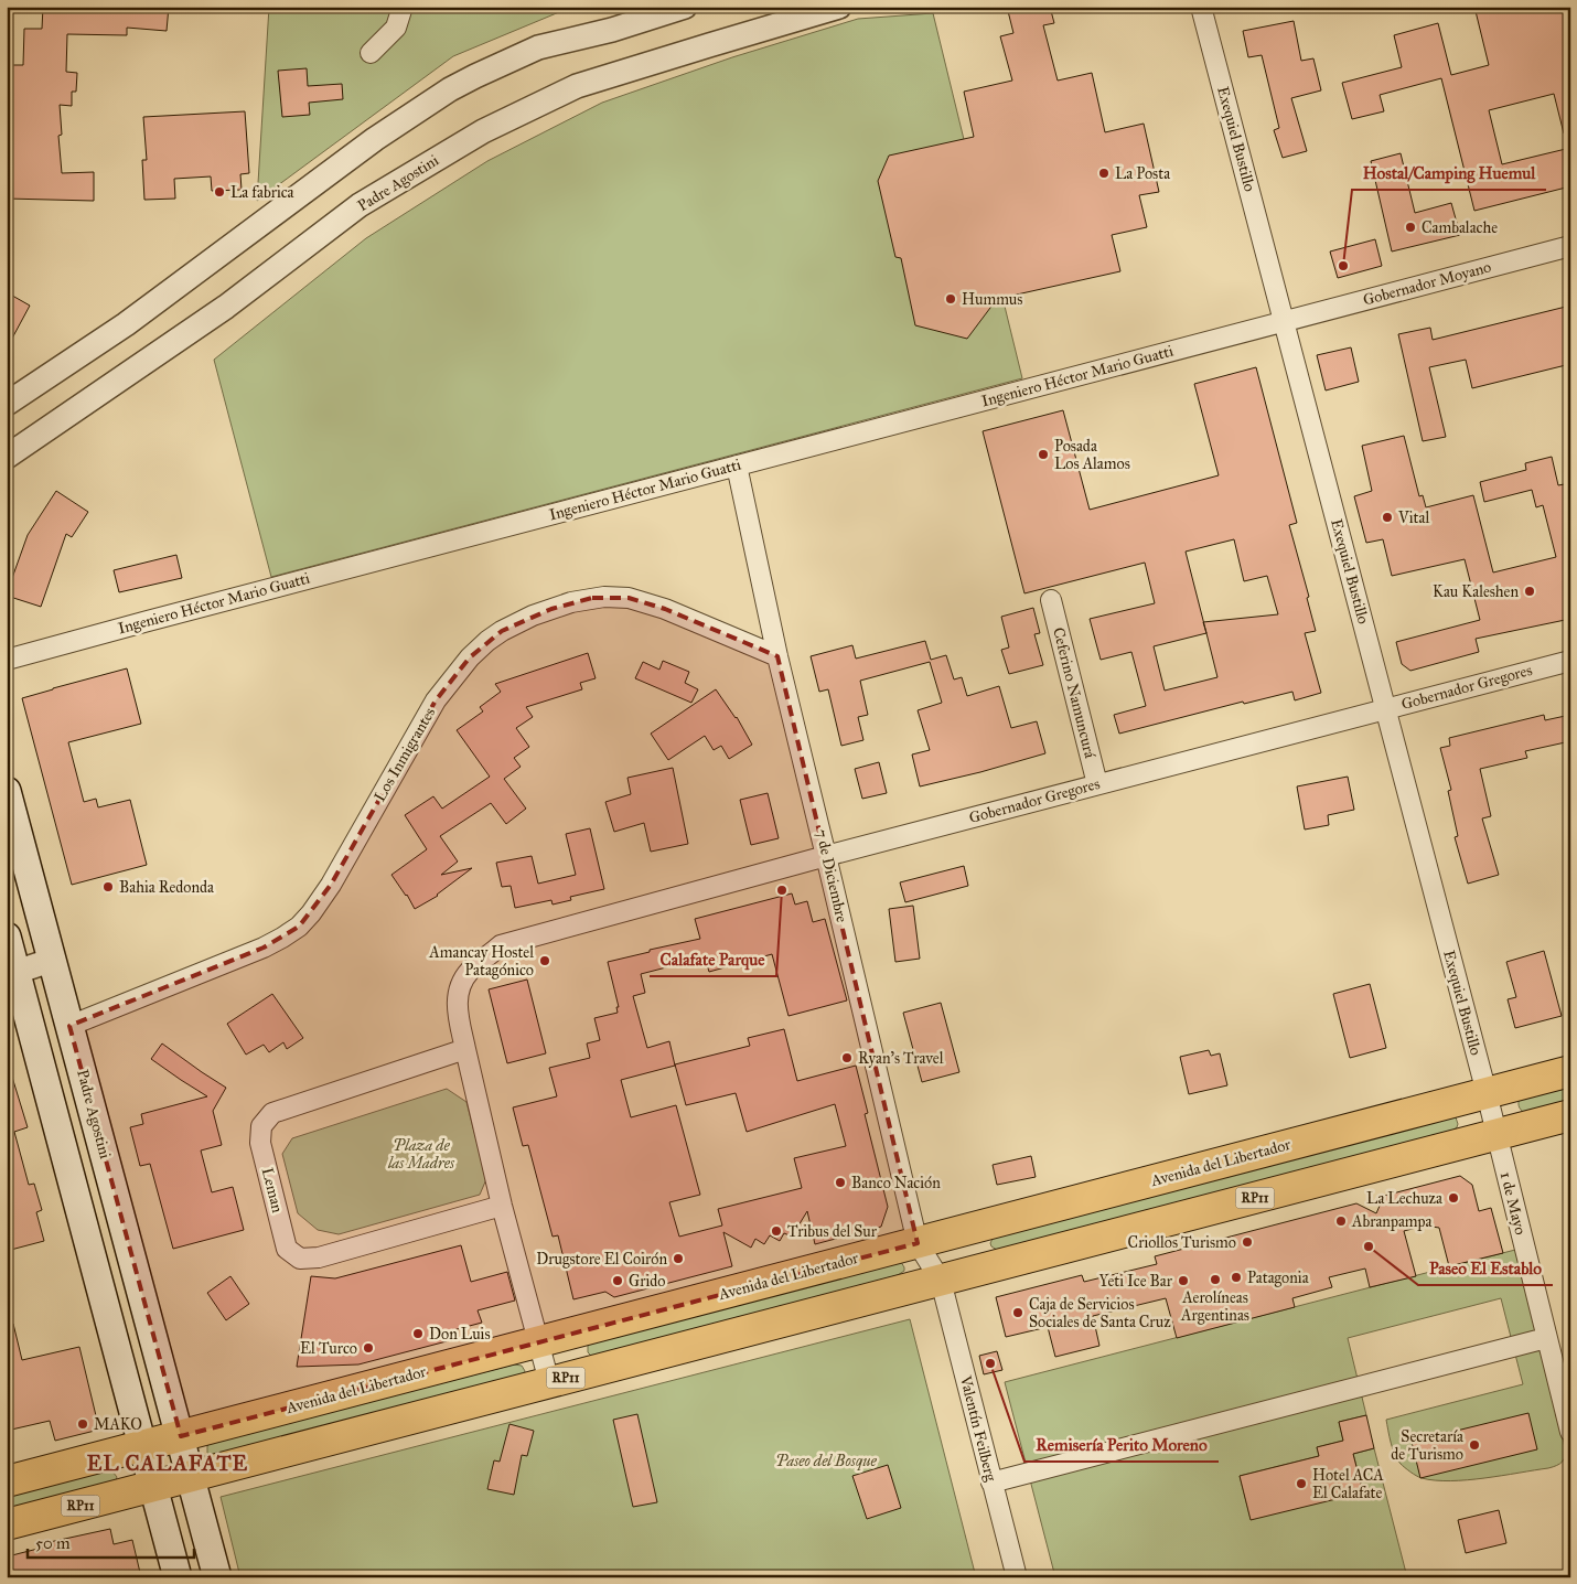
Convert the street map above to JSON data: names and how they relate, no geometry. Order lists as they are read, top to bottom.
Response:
{
  "streets": {
    "main road": ["Padre Agostini", "Avenida del Libertador", "RP11"],
    "street": [
      "Exequiel Bustillo",
      "Gobernador Moyano",
      "Ingeniero Héctor Mario Guatti",
      "Gobernador Gregores",
      "Ceferino Namuncurá",
      "Los Inmigrantes",
      "7 de Diciembre",
      "Leman",
      "1 de Mayo",
      "Valentín Feilberg"
    ]
  },
  "crossings": [
    ["Exequiel Bustillo", "Gobernador Moyano"],
    ["Exequiel Bustillo", "Ingeniero Héctor Mario Guatti"],
    ["Exequiel Bustillo", "Gobernador Gregores"],
    ["Exequiel Bustillo", "Avenida del Libertador"],
    ["Exequiel Bustillo", "RP11"],
    ["Exequiel Bustillo", "1 de Mayo"],
    ["Padre Agostini", "Los Inmigrantes"],
    ["Padre Agostini", "Avenida del Libertador"],
    ["Padre Agostini", "RP11"],
    ["Gobernador Moyano", "Ingeniero Héctor Mario Guatti"],
    ["Ingeniero Héctor Mario Guatti", "7 de Diciembre"],
    ["Gobernador Gregores", "Ceferino Namuncurá"],
    ["Gobernador Gregores", "7 de Diciembre"],
    ["Gobernador Gregores", "Leman"],
    ["Los Inmigrantes", "7 de Diciembre"],
    ["7 de Diciembre", "Avenida del Libertador"],
    ["7 de Diciembre", "RP11"],
    ["7 de Diciembre", "Valentín Feilberg"],
    ["RP11", "1 de Mayo"],
    ["RP11", "Valentín Feilberg"]
  ],
  "districts": ["EL CALAFATE"],
  "parks": ["Plaza de las Madres", "Paseo del Bosque"],
  "places": [
    "La Posta",
    "La fabrica",
    "Cambalache",
    "Hostal/Camping Huemul",
    "Hummus",
    "Posada Los Alamos",
    "Vital",
    "Kau Kaleshen",
    "Bahia Redonda",
    "Calafate Parque",
    "Amancay Hostel Patagónico",
    "Ryan's Travel",
    "Banco Nación",
    "La Lechuza",
    "Abranpampa",
    "Tribus del Sur",
    "Criollos Turismo",
    "Paseo El Establo",
    "Drugstore El Coirón",
    "Patagonia",
    "Aerolíneas Argentinas",
    "Grido",
    "Yeti Ice Bar",
    "Caja de Servicios Sociales de Santa Cruz",
    "Don Luis",
    "El Turco",
    "Remisería Perito Moreno",
    "MAKO",
    "Secretaría de Turismo",
    "Hotel ACA El Calafate"
  ],
  "scale_bar": "50 m"
}
